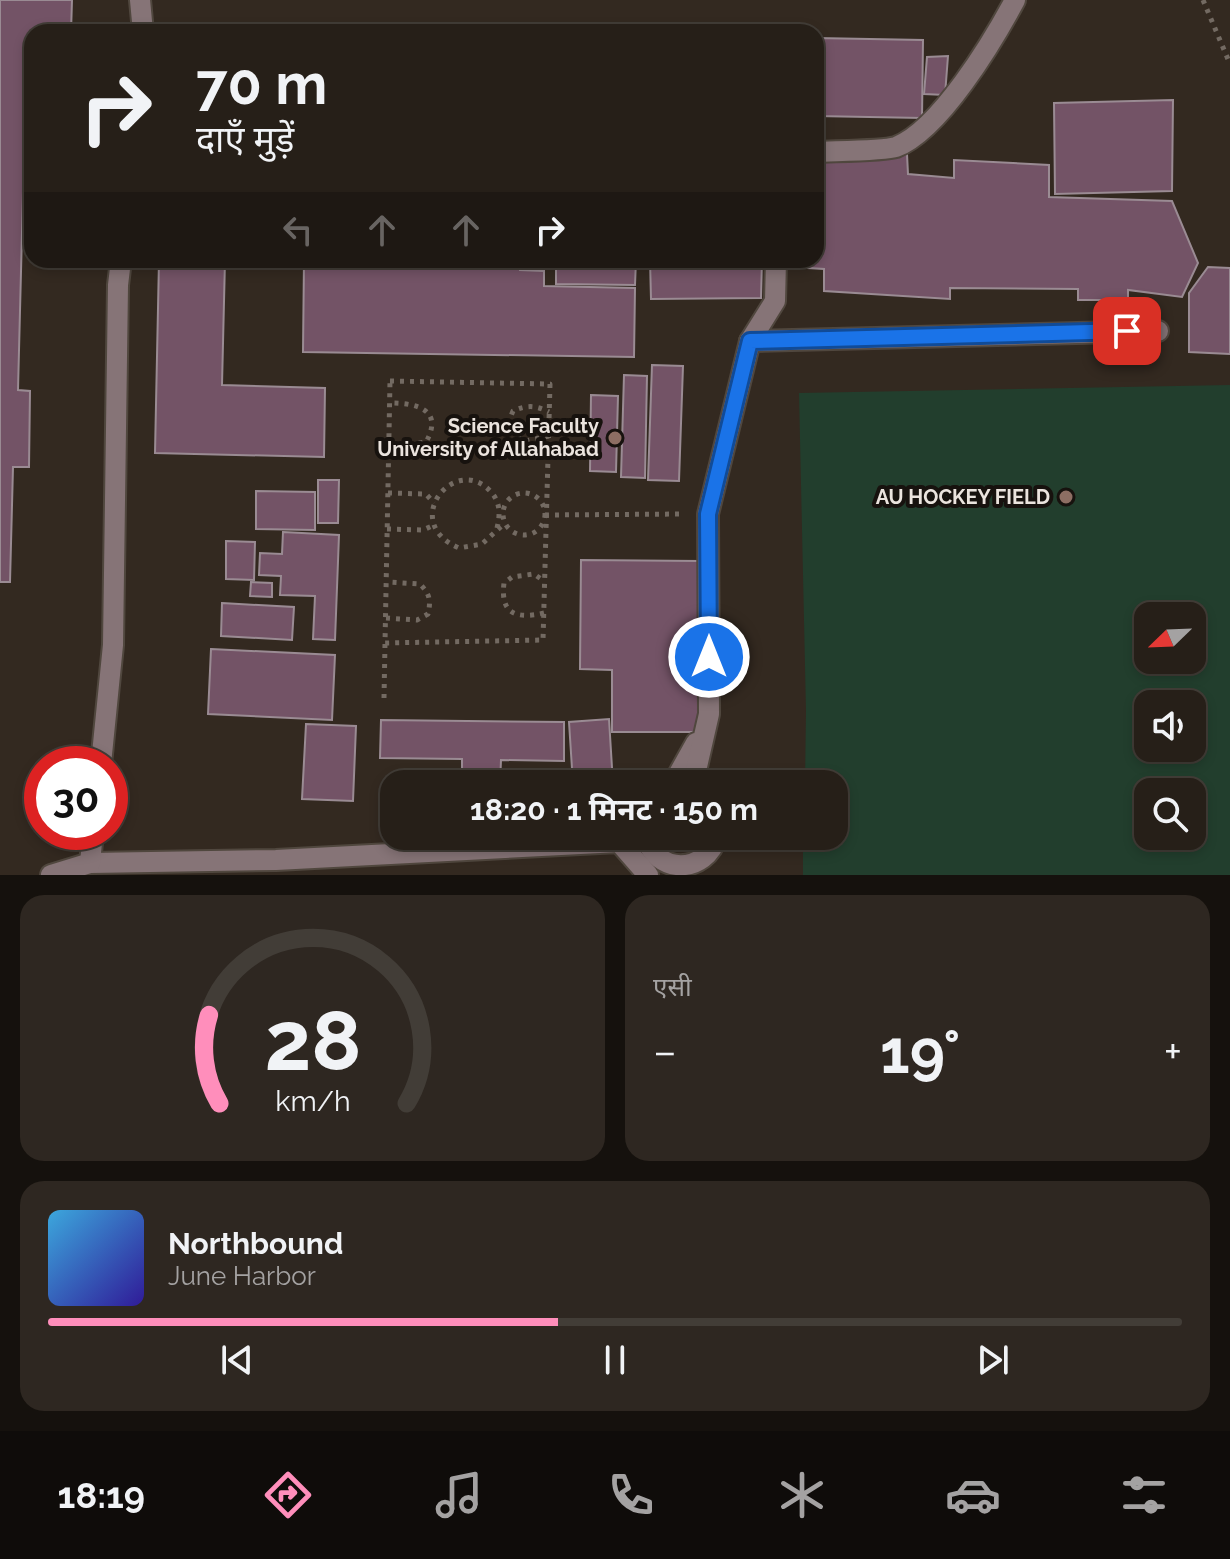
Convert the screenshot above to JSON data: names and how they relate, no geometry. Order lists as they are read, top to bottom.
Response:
{
  "places": ["Science Faculty University of Allahabad", "AU HOCKEY FIELD"],
  "north": "bottom left",
  "page": {
    "turn": ["70 m", "दाएँ मुड़ें"],
    "limit": "30",
    "trip": "18:20 · 1 मिनट · 150 m",
    "tile": "एसी",
    "heat": ["−", "19°", "+"],
    "song": ["Northbound", "June Harbor"],
    "tabs": "18:19",
    "gauge": ["28", "km/h"]
  }
}
